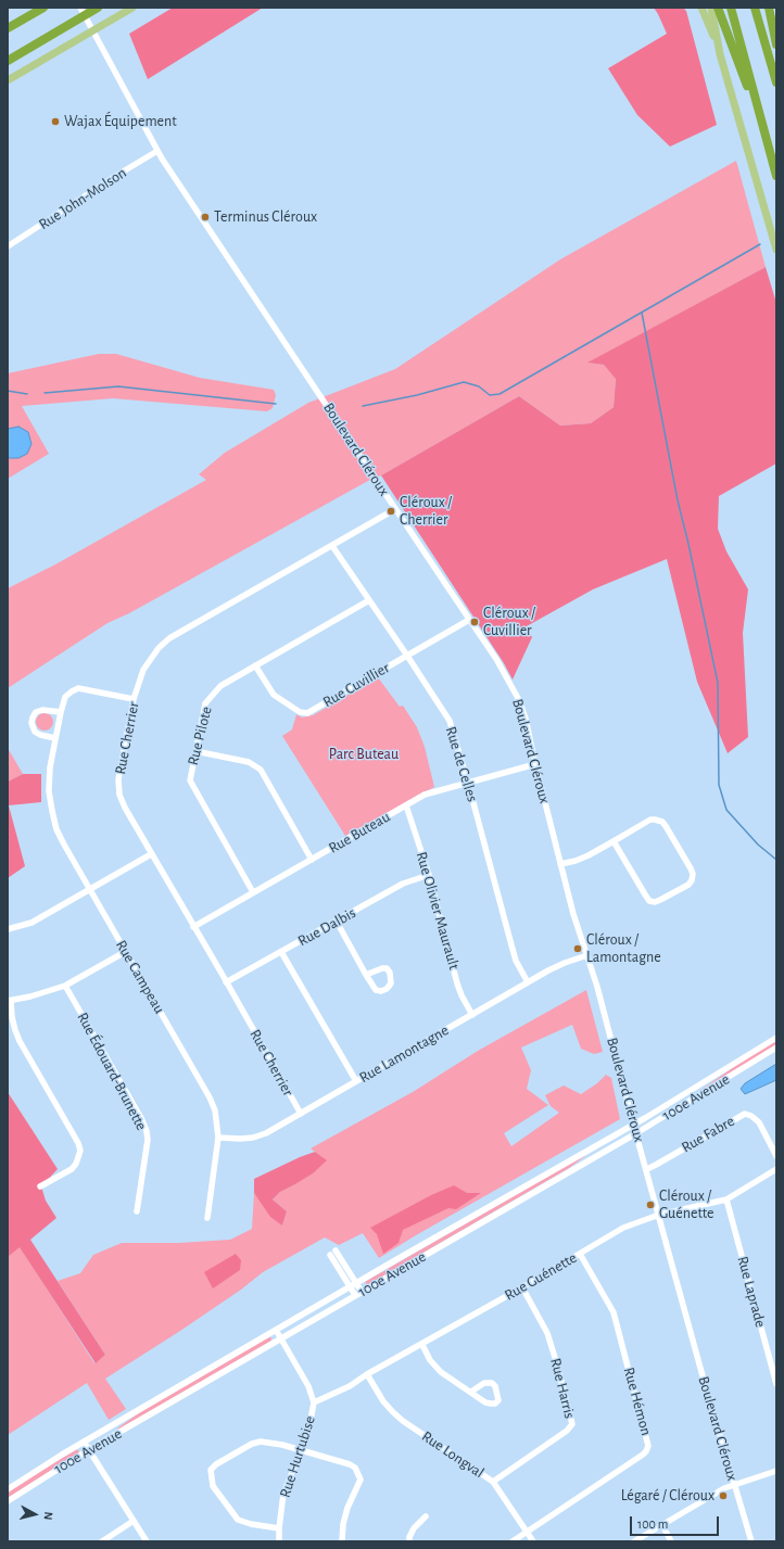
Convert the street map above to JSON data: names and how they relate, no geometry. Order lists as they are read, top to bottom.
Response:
{
  "streets": {
    "street": [
      "Rue John-Molson",
      "Boulevard Cléroux",
      "Rue Cuvillier",
      "Rue Pilote",
      "Rue Cherrier",
      "Rue de Celles",
      "Rue Buteau",
      "Rue Olivier Maurault",
      "Rue Dalbis",
      "Rue Campeau",
      "Rue Lamontagne",
      "Rue Édouard-Brunette",
      "100e Avenue",
      "Rue Fabre",
      "Rue Guénette",
      "Rue Laprade",
      "Rue Harris",
      "Rue Hémon",
      "Rue Longval",
      "Rue Hurtubise"
    ]
  },
  "crossings": [
    ["Rue John-Molson", "Boulevard Cléroux"],
    ["Boulevard Cléroux", "Rue Cuvillier"],
    ["Boulevard Cléroux", "Rue Cherrier"],
    ["Boulevard Cléroux", "Rue Buteau"],
    ["Boulevard Cléroux", "Rue Lamontagne"],
    ["Boulevard Cléroux", "100e Avenue"],
    ["Boulevard Cléroux", "Rue Fabre"],
    ["Boulevard Cléroux", "Rue Guénette"],
    ["Rue Cuvillier", "Rue Pilote"],
    ["Rue Cuvillier", "Rue de Celles"],
    ["Rue Pilote", "Rue de Celles"],
    ["Rue Pilote", "Rue Buteau"],
    ["Rue Cherrier", "Rue de Celles"],
    ["Rue Cherrier", "Rue Buteau"],
    ["Rue Cherrier", "Rue Dalbis"],
    ["Rue Cherrier", "Rue Campeau"],
    ["Rue Cherrier", "Rue Lamontagne"],
    ["Rue de Celles", "Rue Buteau"],
    ["Rue de Celles", "Rue Lamontagne"],
    ["Rue Buteau", "Rue Olivier Maurault"],
    ["Rue Olivier Maurault", "Rue Dalbis"],
    ["Rue Olivier Maurault", "Rue Lamontagne"],
    ["Rue Campeau", "Rue Lamontagne"],
    ["100e Avenue", "Rue Hurtubise"],
    ["Rue Guénette", "Rue Laprade"],
    ["Rue Guénette", "Rue Harris"],
    ["Rue Guénette", "Rue Hémon"],
    ["Rue Guénette", "Rue Longval"],
    ["Rue Guénette", "Rue Hurtubise"],
    ["Rue Harris", "Rue Longval"],
    ["Rue Hémon", "Rue Longval"]
  ],
  "parks": ["Parc Buteau"],
  "places": [
    "Wajax Équipement",
    "Terminus Cléroux",
    "Cléroux / Cherrier",
    "Cléroux / Cuvillier",
    "Cléroux / Lamontagne",
    "Cléroux / Guénette",
    "Légaré / Cléroux"
  ],
  "scale_bar": "100 m",
  "north": "right"
}
